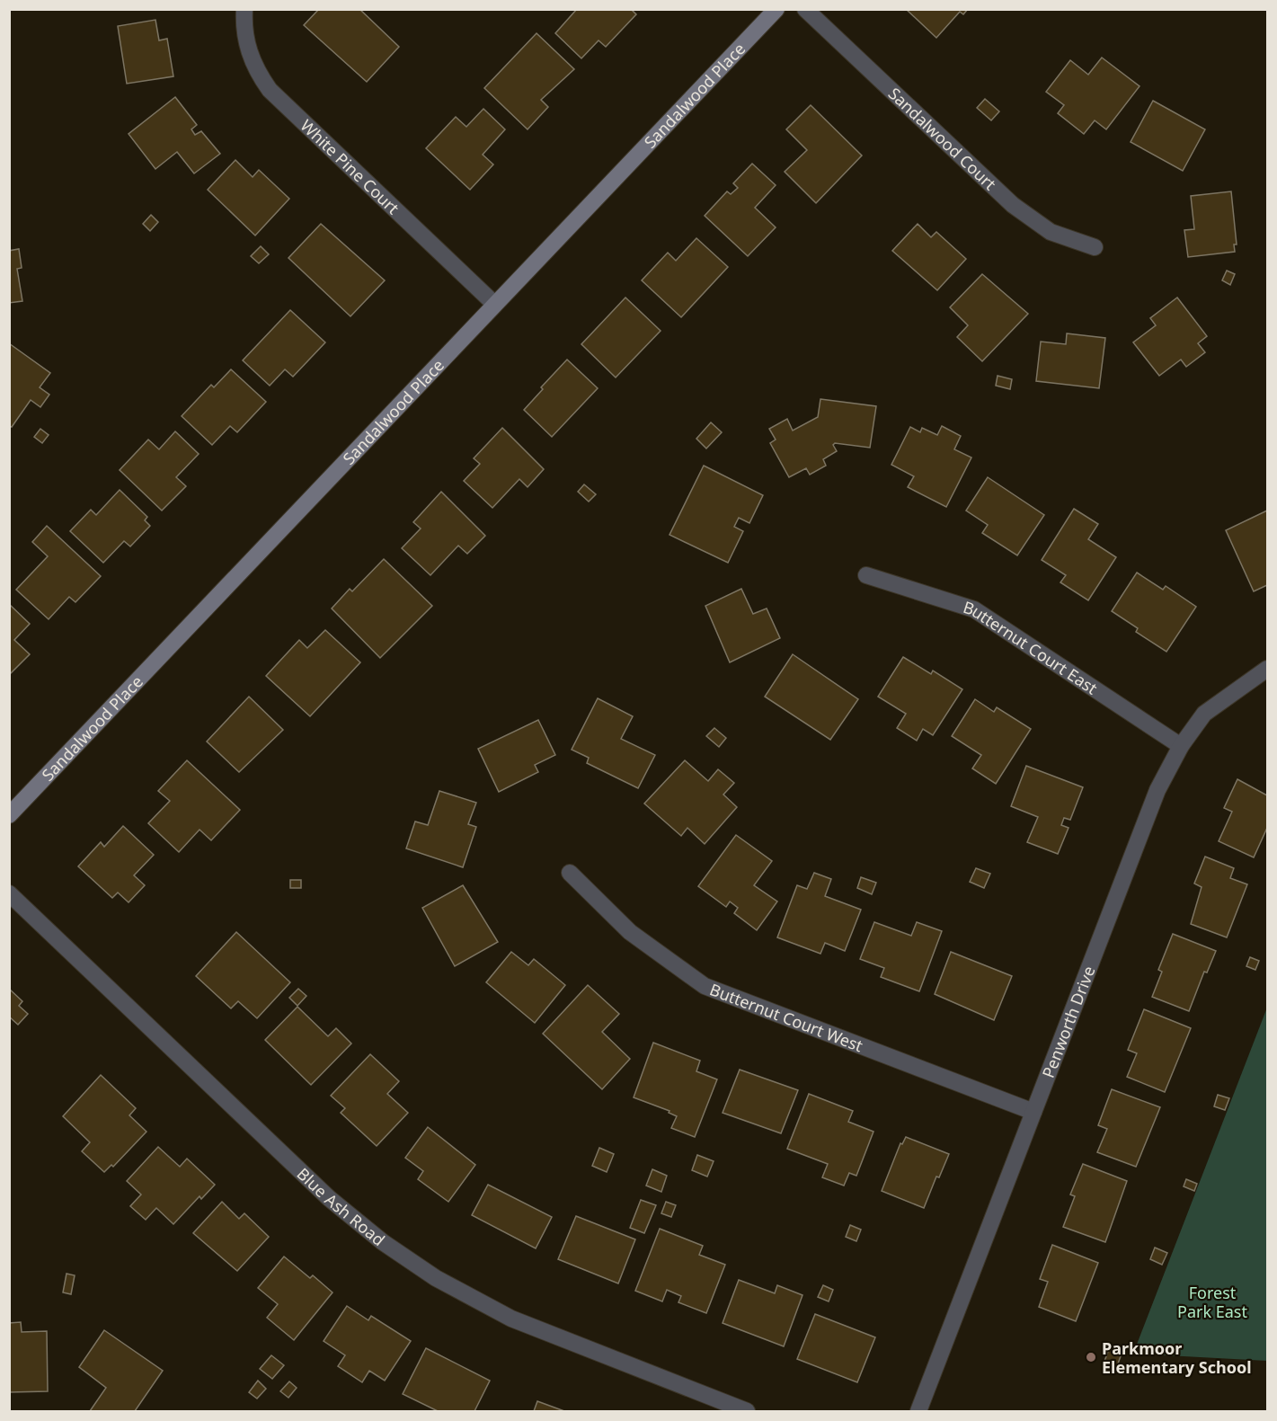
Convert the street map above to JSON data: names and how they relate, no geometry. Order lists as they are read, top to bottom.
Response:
{
  "streets": {
    "street": [
      "Sandalwood Place",
      "Sandalwood Court",
      "White Pine Court",
      "Butternut Court East",
      "Butternut Court West",
      "Penworth Drive",
      "Blue Ash Road"
    ]
  },
  "crossings": [
    ["Sandalwood Place", "White Pine Court"],
    ["Butternut Court East", "Penworth Drive"],
    ["Butternut Court West", "Penworth Drive"]
  ],
  "parks": ["Forest Park East"],
  "places": ["Parkmoor Elementary School"]
}
